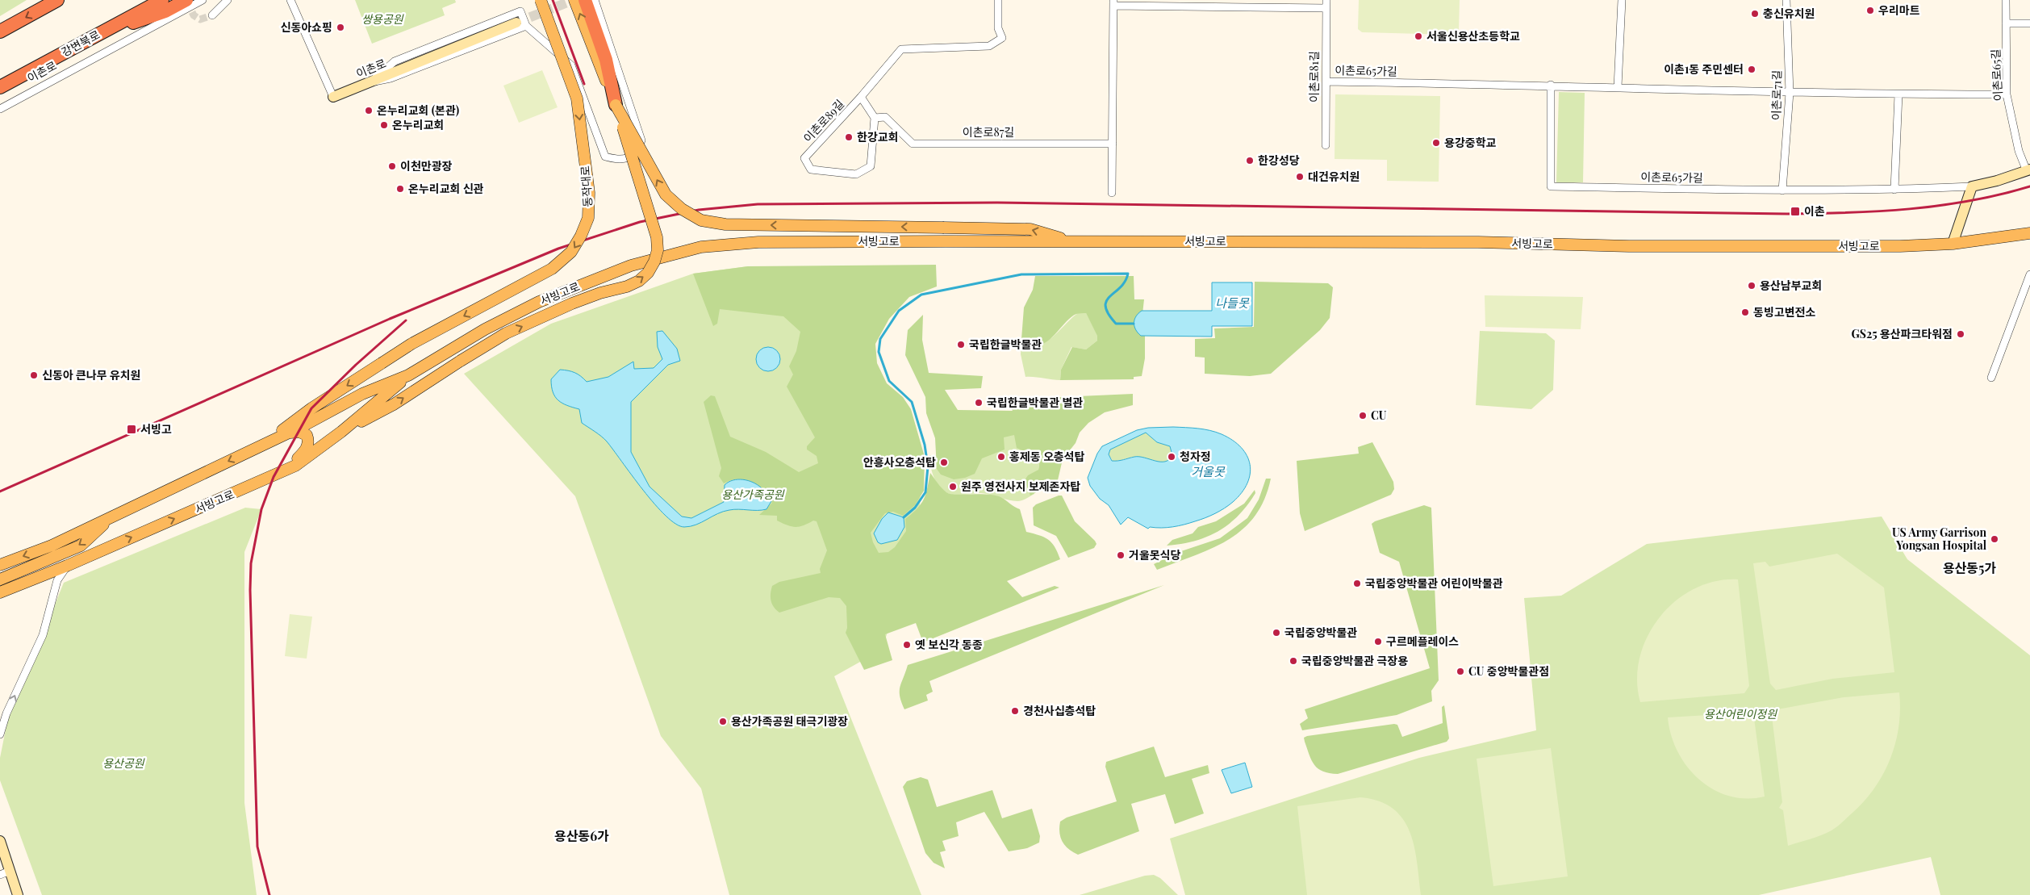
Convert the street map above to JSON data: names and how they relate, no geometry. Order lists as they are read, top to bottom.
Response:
{
  "streets": {
    "highway": ["강변북로"],
    "main road": ["동작대로", "서빙고로"],
    "street": [
      "이촌로",
      "이촌로65가길",
      "이촌로65길",
      "이촌로81길",
      "이촌로71길",
      "이촌로89길",
      "이촌로87길"
    ]
  },
  "crossings": [
    ["이촌로65가길", "이촌로65길"],
    ["이촌로65가길", "이촌로81길"],
    ["이촌로65가길", "이촌로71길"],
    ["이촌로89길", "이촌로87길"],
    ["동작대로", "서빙고로"]
  ],
  "one_way": ["동작대로"],
  "districts": ["용산동5가", "용산동6가"],
  "water": ["나들못", "거울못"],
  "parks": [
    "쌍용공원",
    "용산가족공원",
    "용산어린이정원",
    "용산공원"
  ],
  "places": {
    "other": [
      "우리마트",
      "충신유치원",
      "신동아쇼핑",
      "서울신용산초등학교",
      "이촌1동 주민센터",
      "온누리교회 (본관)",
      "온누리교회",
      "한강교회",
      "용강중학교",
      "한강성당",
      "이천만광장",
      "대건유치원",
      "온누리교회 신관",
      "용산남부교회",
      "동빙고변전소",
      "GS25 용산파크타워점",
      "국립한글박물관",
      "신동아 큰나무 유치원",
      "국립한글박물관 별관",
      "CU",
      "홍제동 오층석탑",
      "청자정",
      "안흥사오층석탑",
      "원주 영전사지 보제존자탑",
      "US Army Garrison Yongsan Hospital",
      "거울못식당",
      "국립중앙박물관 어린이박물관",
      "국립중앙박물관",
      "구르메플레이스",
      "옛 보신각 동종",
      "국립중앙박물관 극장용",
      "CU 중앙박물관점",
      "경천사십층석탑",
      "용산가족공원 태극기광장"
    ],
    "transit": ["이촌", "서빙고"]
  }
}
